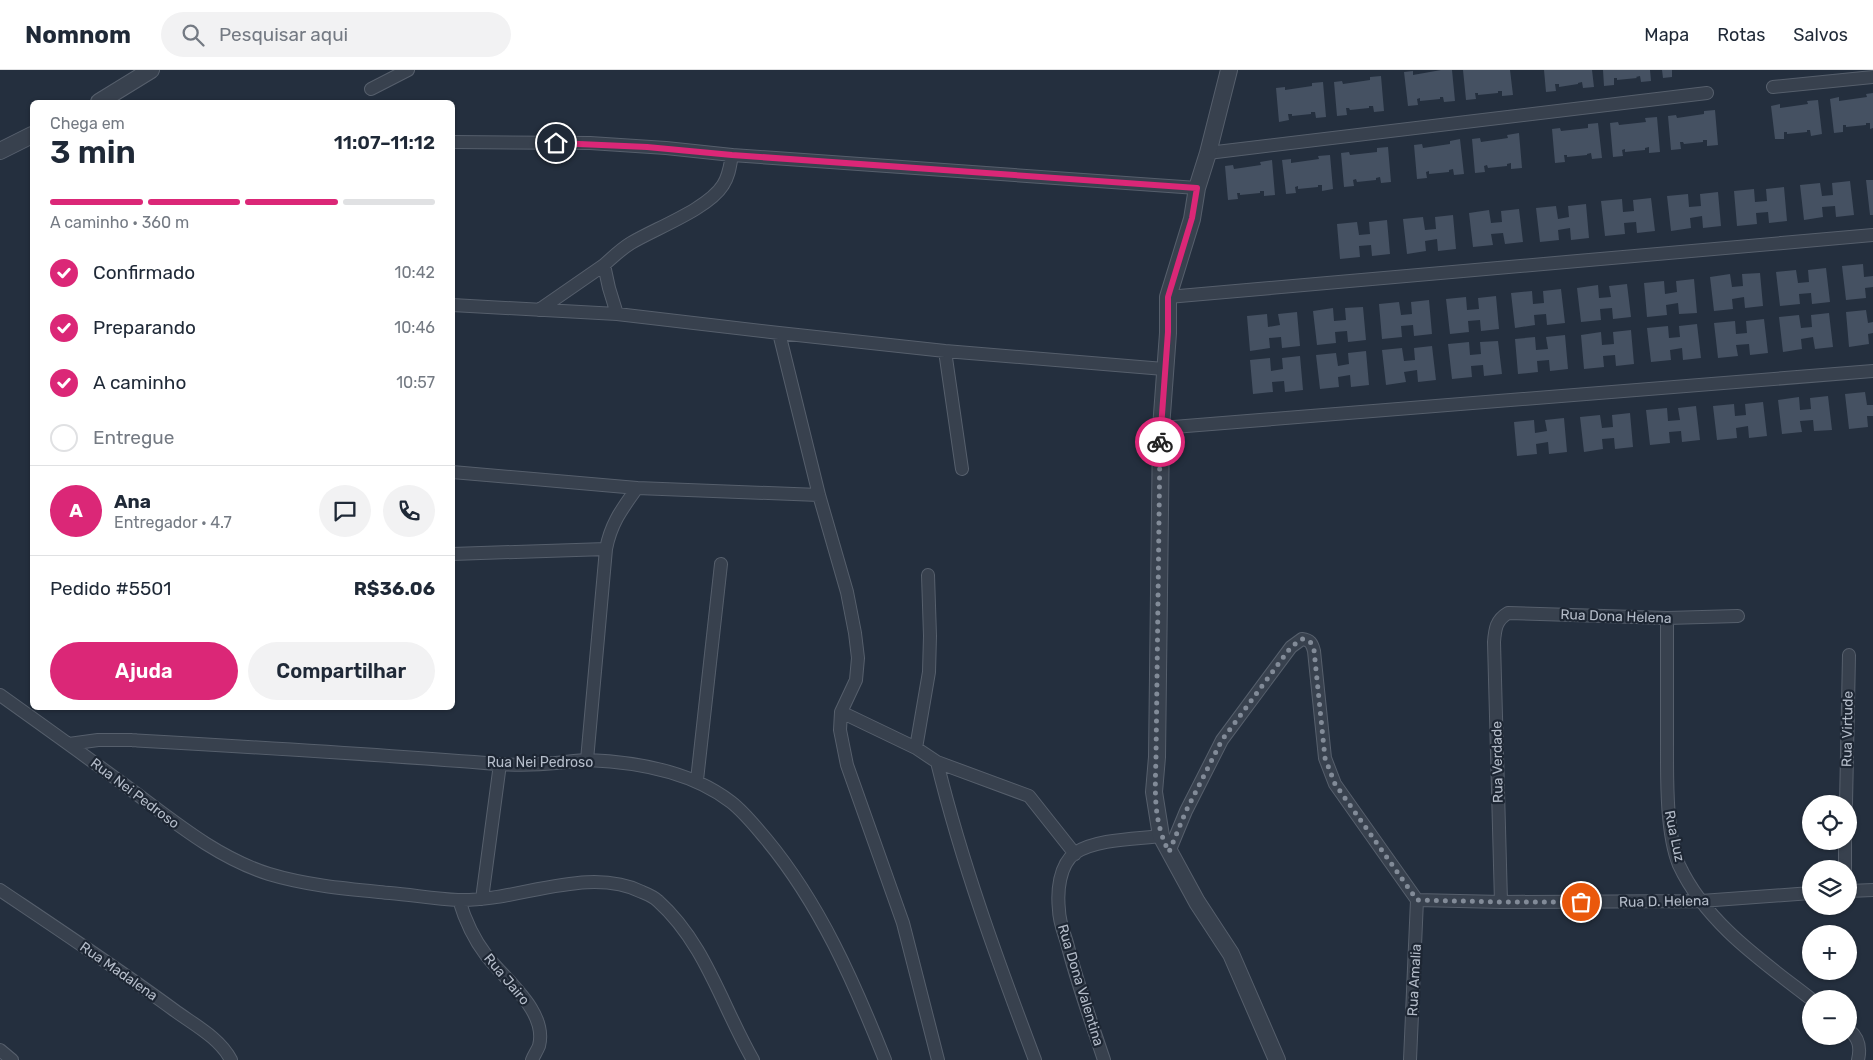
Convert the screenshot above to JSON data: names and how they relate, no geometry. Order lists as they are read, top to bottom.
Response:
{
  "streets": {
    "street": [
      "Rua Dona Helena",
      "Rua Virtude",
      "Rua Nei Pedroso",
      "Rua Verdade",
      "Rua Luz",
      "Rua D. Helena",
      "Rua Madalena",
      "Rua Jairo",
      "Rua Amalia",
      "Rua Dona Valentina"
    ]
  },
  "crossings": [
    ["Rua Dona Helena", "Rua Verdade"],
    ["Rua Dona Helena", "Rua Luz"],
    ["Rua Nei Pedroso", "Rua Jairo"],
    ["Rua Verdade", "Rua D. Helena"],
    ["Rua Luz", "Rua D. Helena"],
    ["Rua D. Helena", "Rua Amalia"]
  ],
  "page": {
    "header": "Nomnom",
    "search": "Pesquisar aqui",
    "nav": ["Mapa", "Rotas", "Salvos"],
    "heading": ["3 min", "Chega em", "11:07–11:12"],
    "panel": [
      "Ana",
      "Entregador · 4.7",
      "Pedido #5501",
      "R$36.06"
    ],
    "bar": "A caminho · 360 m",
    "list": [
      ["Confirmado", "10:42"],
      ["Preparando", "10:46"],
      ["A caminho", "10:57"],
      "Entregue"
    ],
    "round": "A",
    "buttons": ["Ajuda", "Compartilhar"],
    "map_buttons": ["+", "−"]
  }
}
